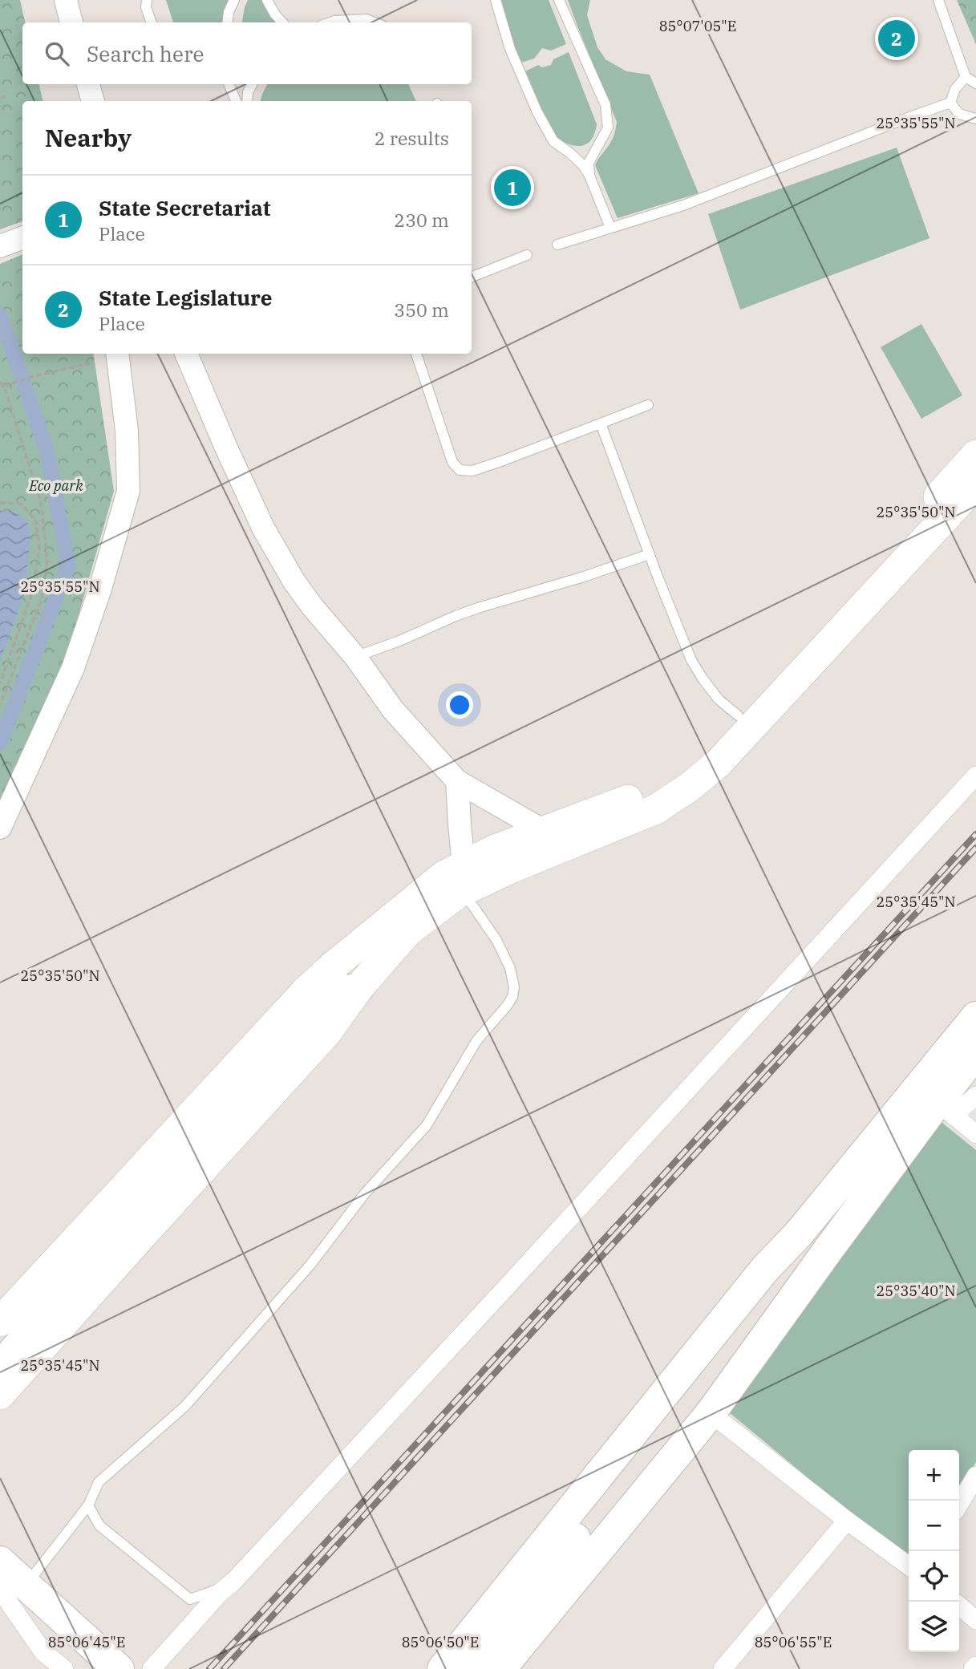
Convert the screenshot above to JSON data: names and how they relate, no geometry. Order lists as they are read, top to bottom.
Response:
{
  "parks": ["Eco park"],
  "page": {
    "pins": ["2", "1"],
    "search": "Search here",
    "heading": ["Nearby", "2 results"],
    "list": [
      {
        "mark": "1",
        "name": "State Secretariat",
        "note": "Place",
        "value": "230 m"
      },
      {
        "mark": "2",
        "name": "State Legislature",
        "note": "Place",
        "value": "350 m"
      }
    ],
    "map_buttons": ["+", "−"]
  },
  "coordinates": [
    "85°07'05\"E",
    "25°35'55\"N",
    "25°35'50\"N",
    "25°35'45\"N",
    "25°35'40\"N",
    "85°06'45\"E",
    "85°06'50\"E",
    "85°06'55\"E"
  ]
}
